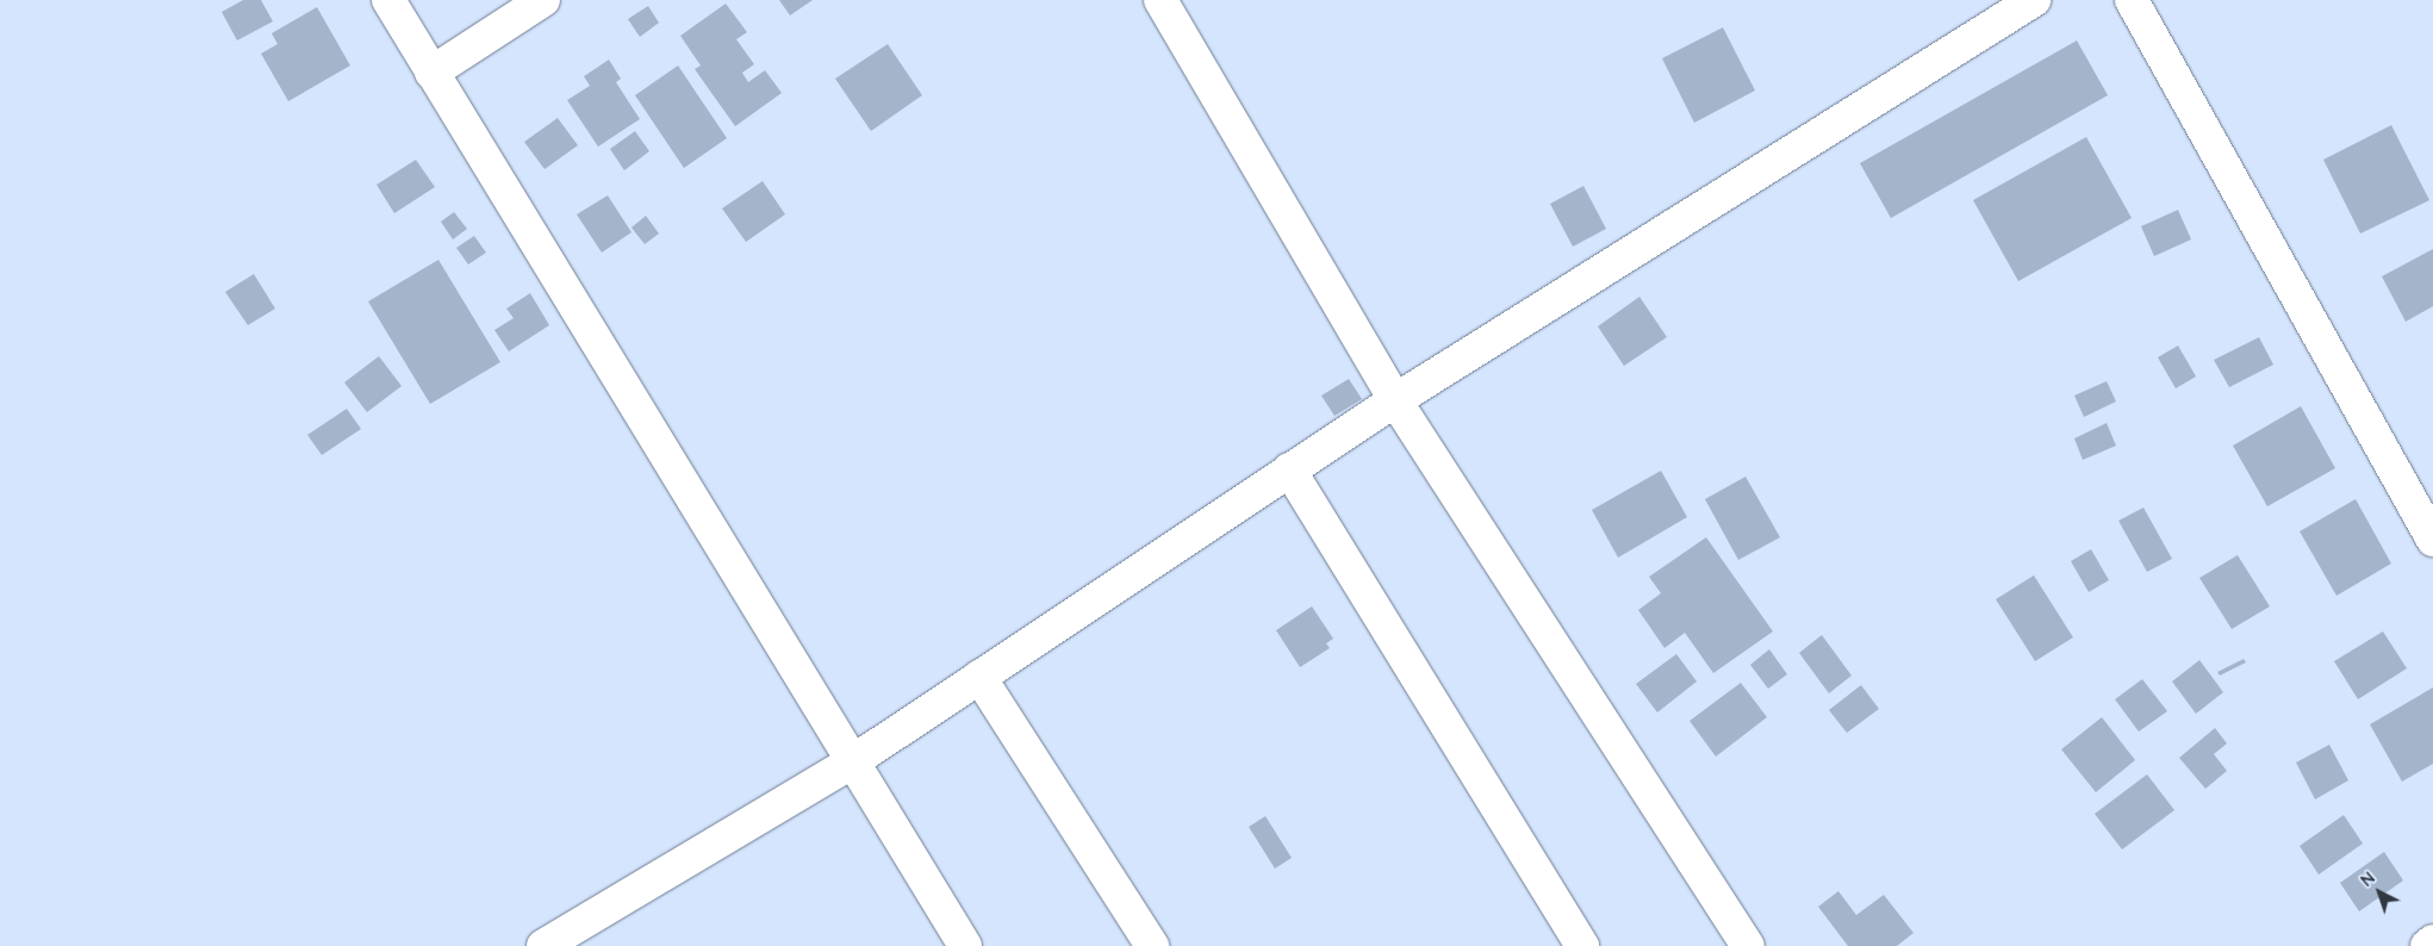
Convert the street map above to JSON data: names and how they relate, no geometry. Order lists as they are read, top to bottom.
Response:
{
  "north": "top left"
}
